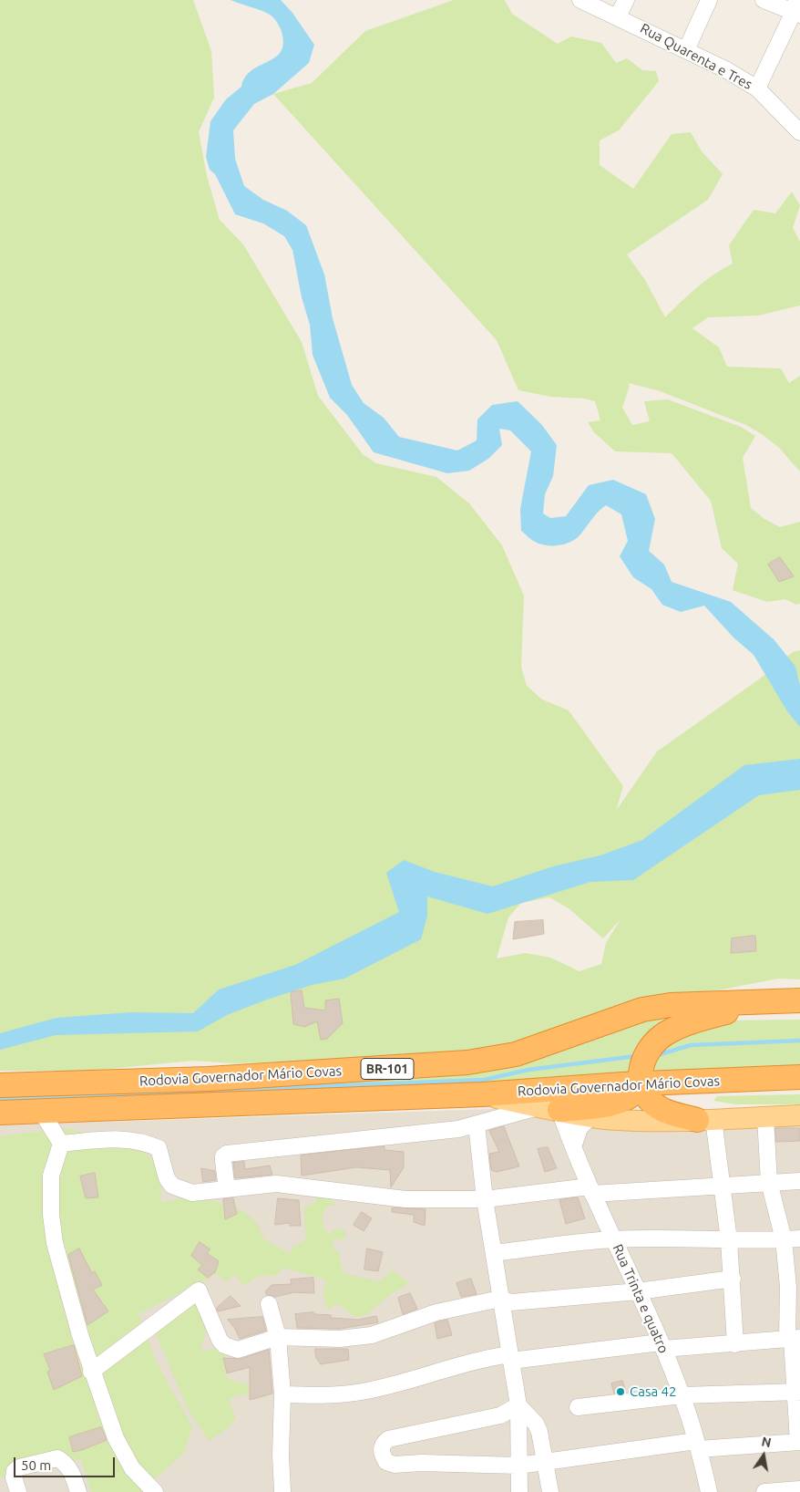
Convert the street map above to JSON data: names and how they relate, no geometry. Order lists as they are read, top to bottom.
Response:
{
  "streets": {
    "highway": ["BR-101", "Rodovia Governador Mário Covas"],
    "street": ["Rua Quarenta e Tres", "Rua Trinta e quatro"]
  },
  "places": ["Casa 42"],
  "scale_bar": "50 m",
  "north": "top"
}
